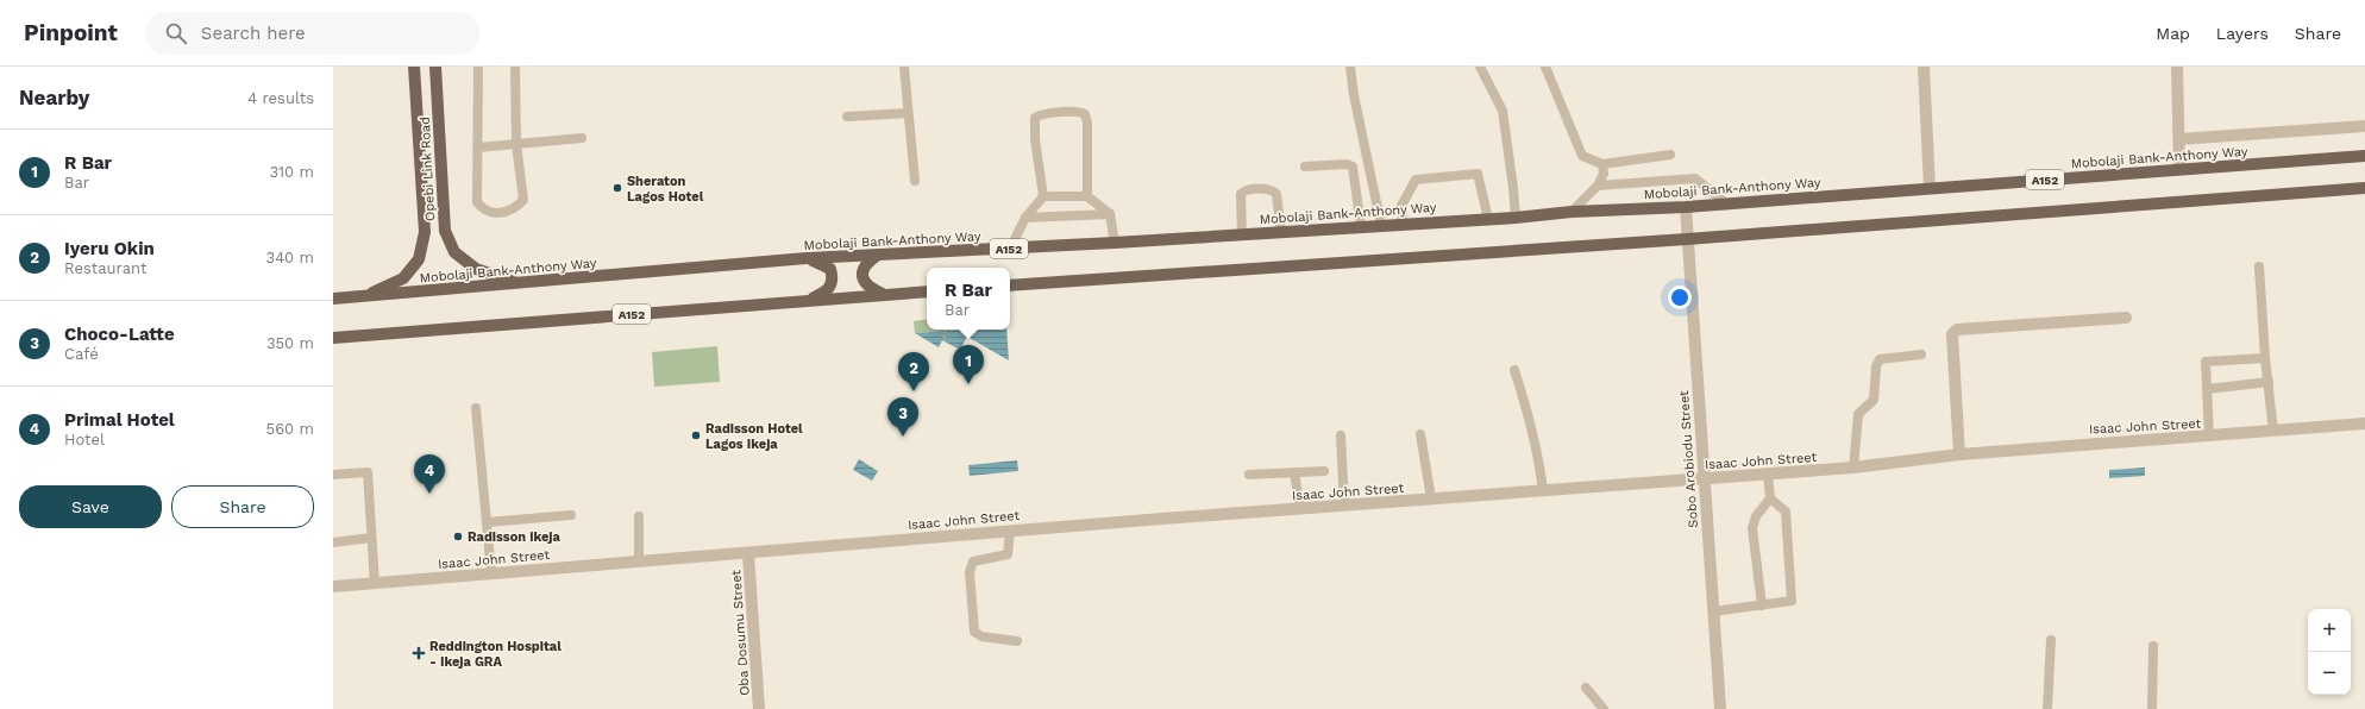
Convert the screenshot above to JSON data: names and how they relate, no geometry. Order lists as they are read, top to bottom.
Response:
{
  "streets": {
    "main road": ["Mobolaji Bank-Anthony Way", "Opebi Link Road", "A152"],
    "street": ["Isaac John Street", "Sobo Arobiodu Street", "Oba Dosumu Street"]
  },
  "crossings": [
    ["Mobolaji Bank-Anthony Way", "Opebi Link Road"],
    ["Mobolaji Bank-Anthony Way", "Sobo Arobiodu Street"],
    ["Isaac John Street", "Sobo Arobiodu Street"],
    ["Isaac John Street", "Oba Dosumu Street"]
  ],
  "places": {
    "other": ["Sheraton Lagos Hotel", "Radisson Hotel Lagos Ikeja", "Radisson ikeja"],
    "health": ["Reddington Hospital - Ikeja GRA"]
  },
  "page": {
    "header": "Pinpoint",
    "search": "Search here",
    "nav": ["Map", "Layers", "Share"],
    "heading": ["Nearby", "4 results"],
    "list": [
      {
        "mark": "1",
        "name": "R Bar",
        "note": "Bar",
        "value": "310 m"
      },
      {
        "mark": "2",
        "name": "Iyeru Okin",
        "note": "Restaurant",
        "value": "340 m"
      },
      {
        "mark": "3",
        "name": "Choco-Latte",
        "note": "Café",
        "value": "350 m"
      },
      {
        "mark": "4",
        "name": "Primal Hotel",
        "note": "Hotel",
        "value": "560 m"
      }
    ],
    "popup": ["R Bar", "Bar"],
    "pins": [
      "1",
      "2",
      "3",
      "4"
    ],
    "buttons": ["Save", "Share"],
    "map_buttons": ["+", "−"]
  }
}
